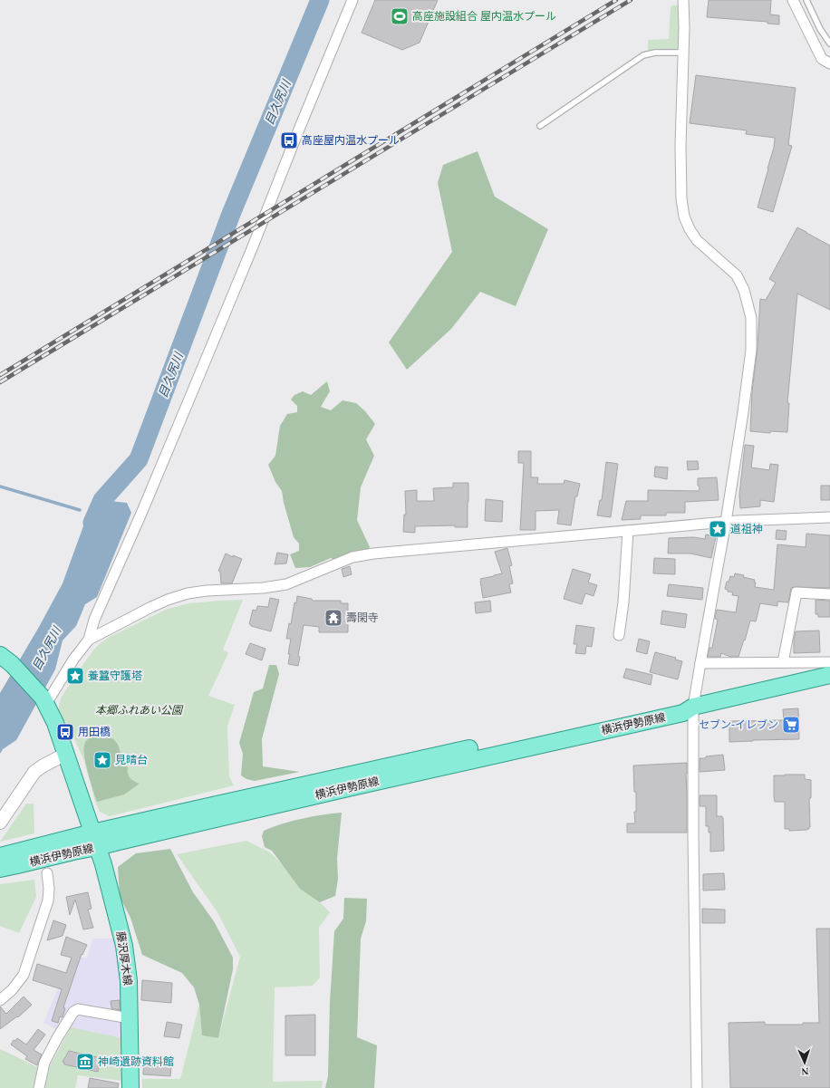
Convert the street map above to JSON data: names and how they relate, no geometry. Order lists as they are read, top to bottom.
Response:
{
  "streets": {
    "main road": ["横浜伊勢原線", "藤沢厚木線"]
  },
  "crossings": [
    ["横浜伊勢原線", "藤沢厚木線"]
  ],
  "water": ["目久尻川"],
  "parks": ["本郷ふれあい公園"],
  "places": {
    "sports": ["高座施設組合 屋内温水プール"],
    "bus stop": ["高座屋内温水プール", "用田橋"],
    "place": ["道祖神", "養蠶守護塔", "見晴台"],
    "temple": ["壽閑寺"],
    "supermarket": ["セブン-イレブン"],
    "museum": ["神崎遺跡資料館"]
  },
  "north": "bottom"
}
